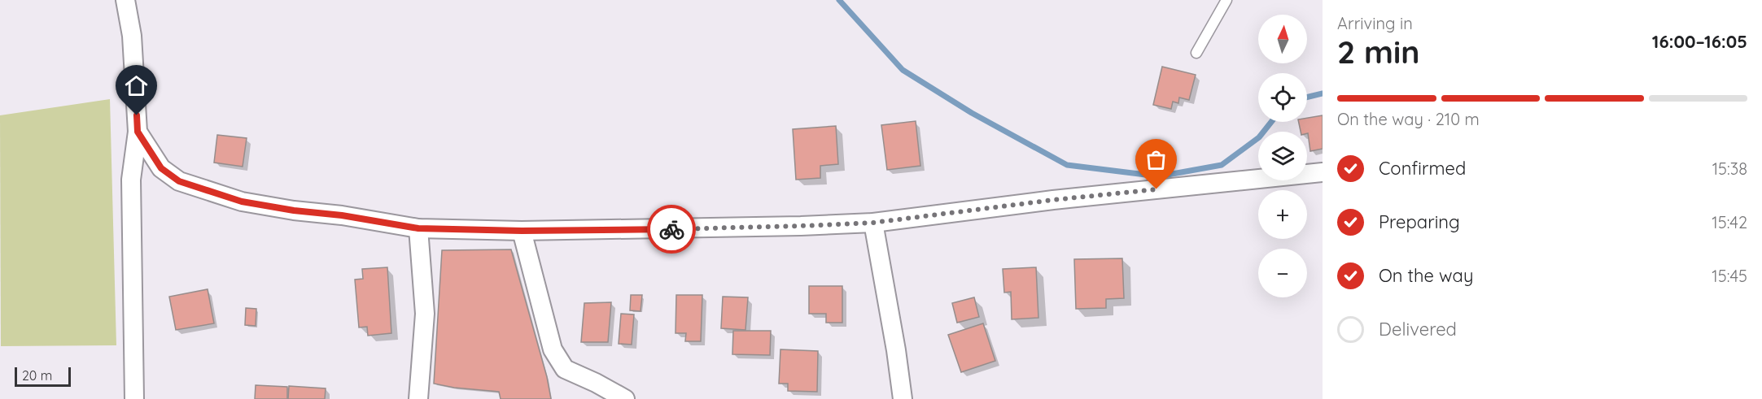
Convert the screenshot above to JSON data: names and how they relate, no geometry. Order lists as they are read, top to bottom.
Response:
{
  "scale_bar": "20 m",
  "north": "top",
  "page": {
    "heading": ["2 min", "Arriving in", "16:00–16:05"],
    "map_buttons": ["+", "−"],
    "bar": "On the way · 210 m",
    "list": [
      ["Confirmed", "15:38"],
      ["Preparing", "15:42"],
      ["On the way", "15:45"],
      "Delivered"
    ],
    "scale": "20 m"
  }
}
